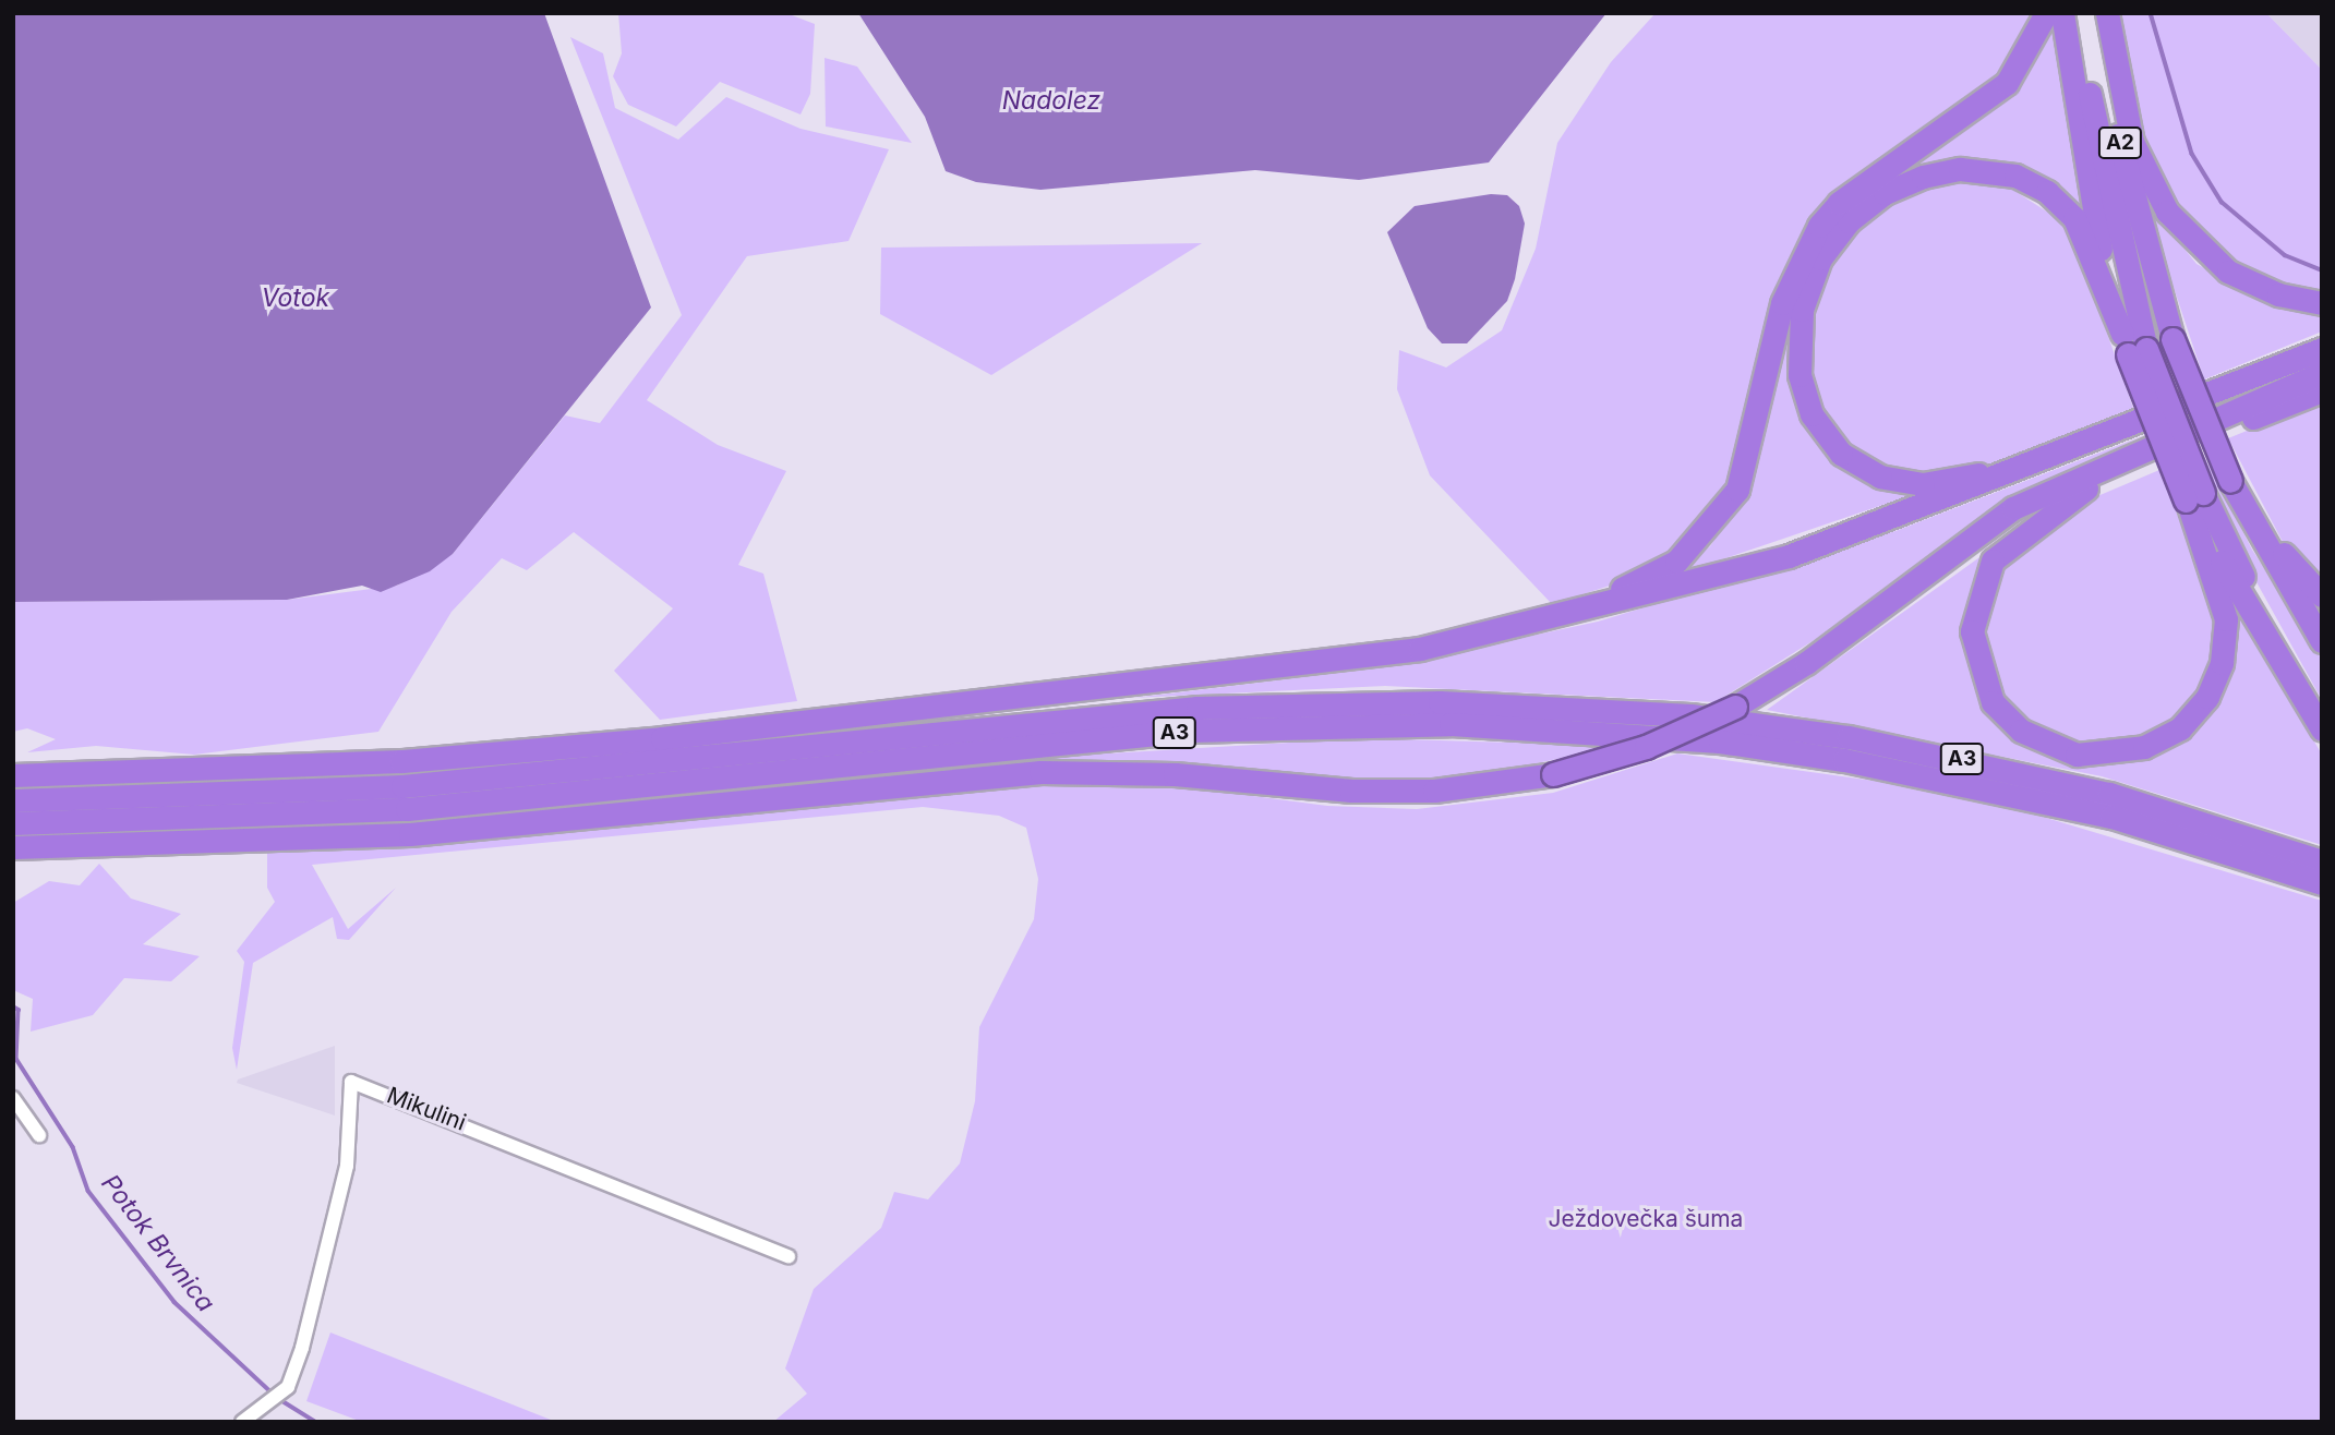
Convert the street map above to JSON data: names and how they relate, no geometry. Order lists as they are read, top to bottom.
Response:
{
  "streets": {
    "highway": ["A2", "A3"],
    "street": ["Mikulini"]
  },
  "water": ["Nadolez", "Votok", "Potok Brvnica"],
  "parks": ["Ježdovečka šuma"]
}
